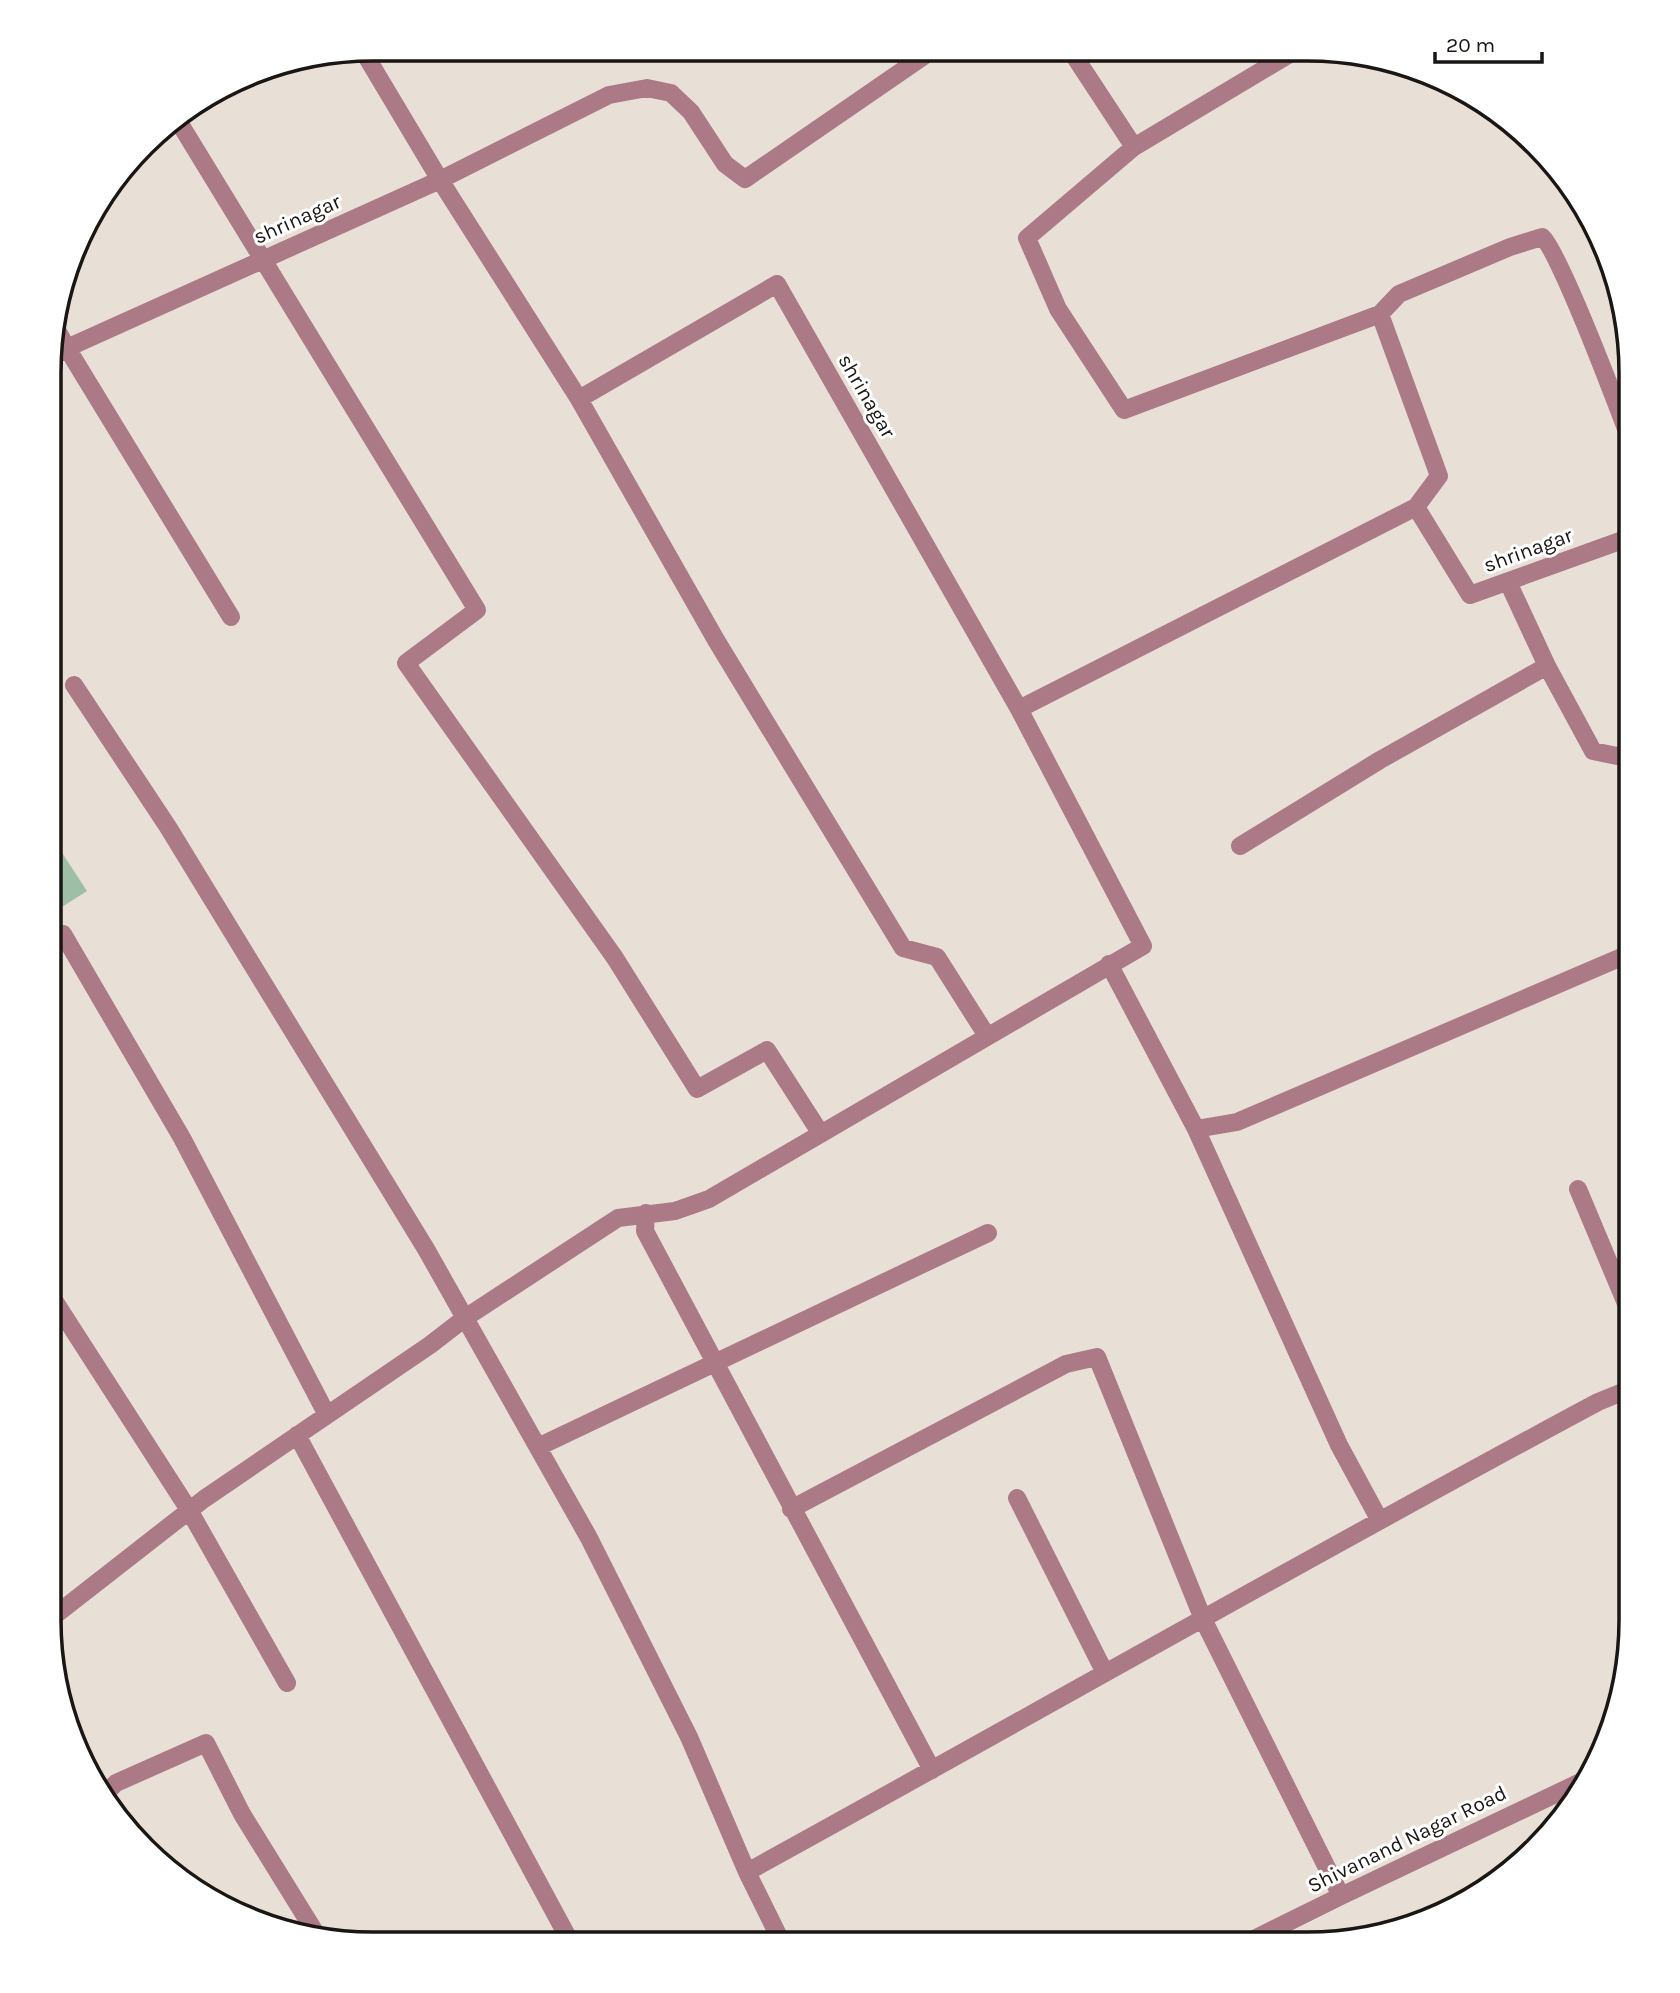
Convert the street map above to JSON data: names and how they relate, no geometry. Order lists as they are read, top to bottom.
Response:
{
  "streets": {
    "street": ["shrinagar", "Shivanand Nagar Road"]
  },
  "scale_bar": "20 m"
}
